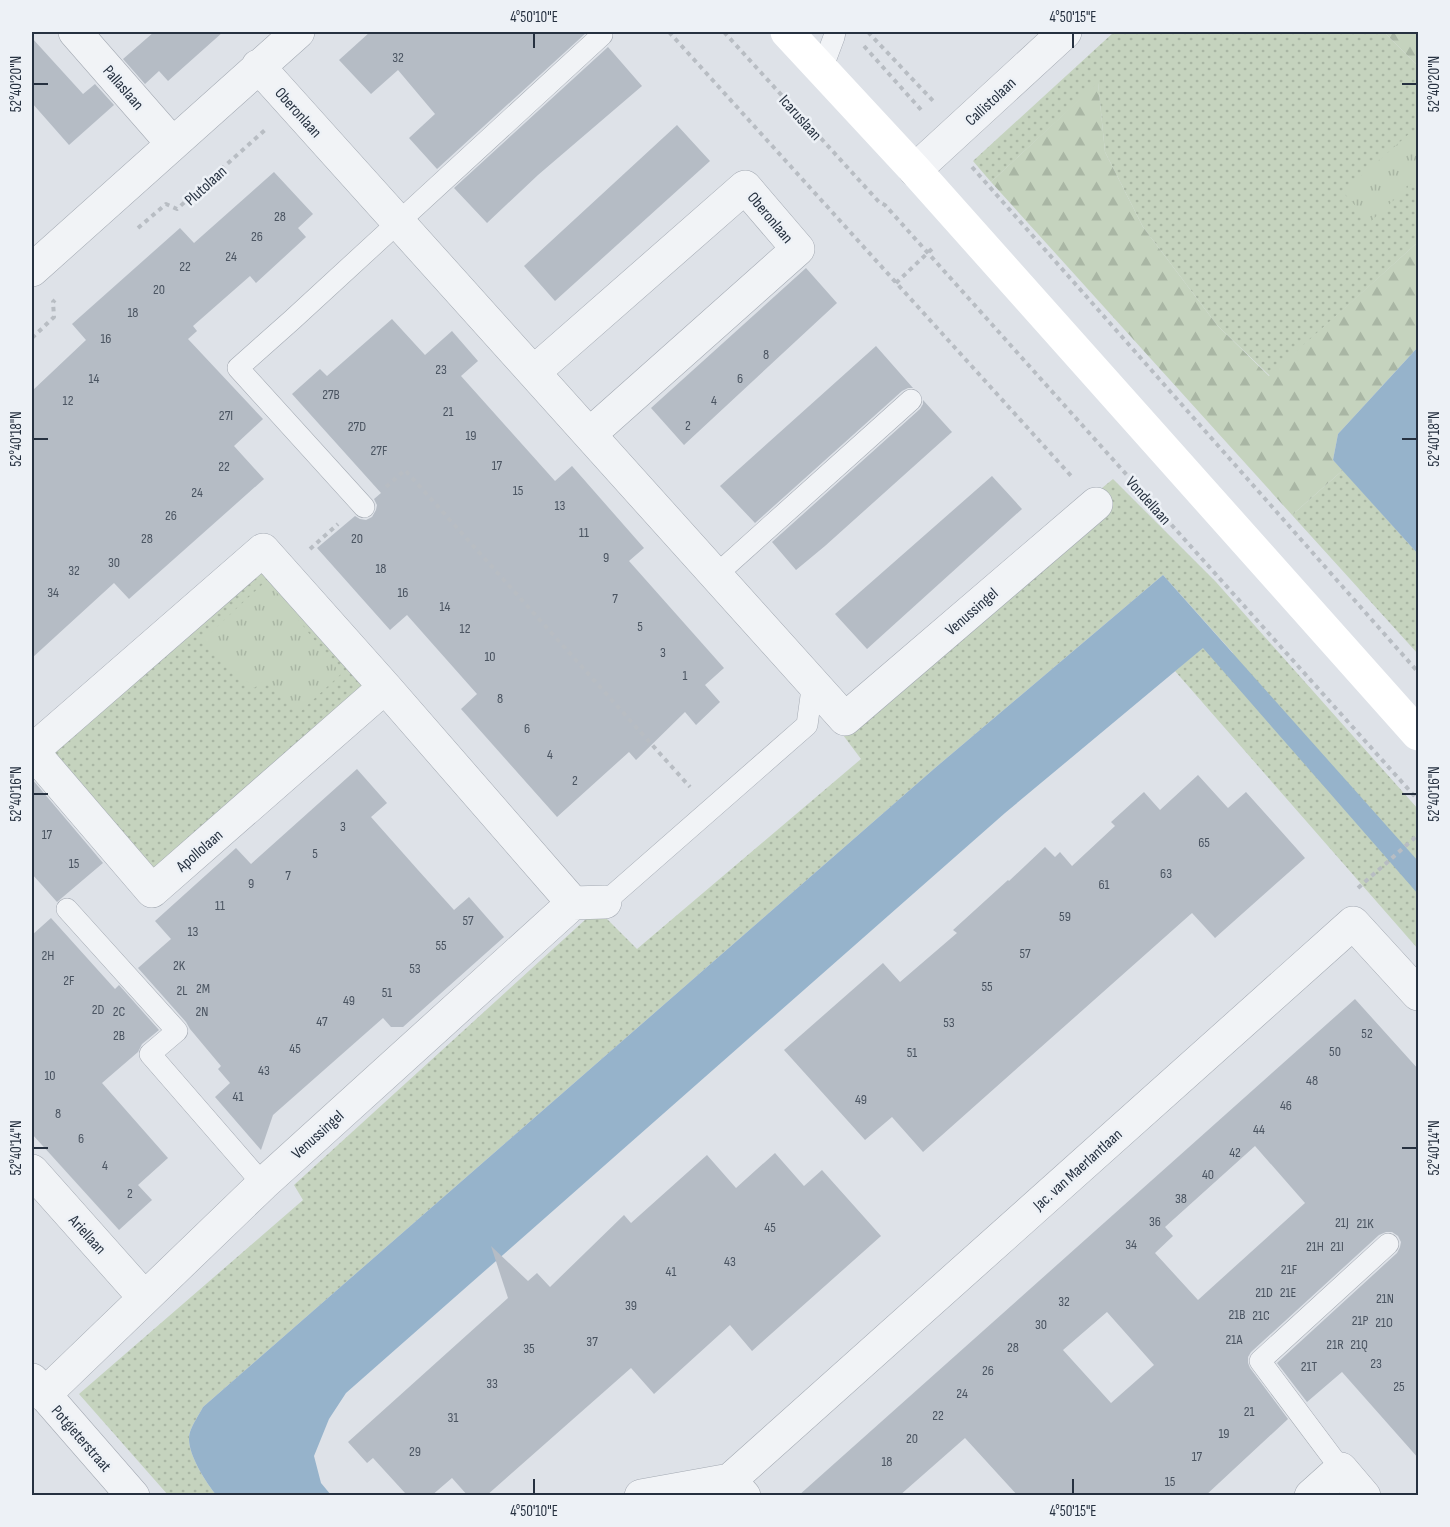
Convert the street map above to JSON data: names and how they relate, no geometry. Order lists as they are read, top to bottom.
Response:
{
  "streets": {
    "street": [
      "Pallaslaan",
      "Callistolaan",
      "Oberonlaan",
      "Venussingel",
      "Apollolaan",
      "Jac. van Maerlantlaan",
      "Ariellaan",
      "Potgieterstraat"
    ],
    "path": ["Icaruslaan", "Plutolaan", "Vondellaan"]
  },
  "crossings": [
    ["Oberonlaan", "Plutolaan"],
    ["Oberonlaan", "Venussingel"],
    ["Icaruslaan", "Vondellaan"],
    ["Venussingel", "Apollolaan"],
    ["Venussingel", "Ariellaan"],
    ["Venussingel", "Potgieterstraat"]
  ],
  "house_numbers": [
    "32",
    "28",
    "26",
    "24",
    "22",
    "20",
    "18",
    "16",
    "8",
    "23",
    "14",
    "6",
    "27B",
    "12",
    "4",
    "21",
    "27I",
    "2",
    "27D",
    "19",
    "27F",
    "17",
    "22",
    "15",
    "24",
    "13",
    "26",
    "11",
    "28",
    "20",
    "9",
    "30",
    "18",
    "32",
    "34",
    "16",
    "7",
    "14",
    "5",
    "12",
    "3",
    "10",
    "1",
    "8",
    "6",
    "4",
    "2",
    "3",
    "17",
    "65",
    "5",
    "15",
    "63",
    "7",
    "9",
    "61",
    "11",
    "59",
    "57",
    "13",
    "55",
    "57",
    "2H",
    "2K",
    "53",
    "2F",
    "55",
    "2M",
    "2L",
    "51",
    "49",
    "2D",
    "2C",
    "2N",
    "47",
    "53",
    "52",
    "2B",
    "45",
    "50",
    "51",
    "43",
    "10",
    "48",
    "41",
    "49",
    "46",
    "8",
    "44",
    "6",
    "42",
    "4",
    "40",
    "2",
    "38",
    "36",
    "21J",
    "21K",
    "45",
    "34",
    "21H",
    "21I",
    "43",
    "21F",
    "41",
    "21D",
    "21E",
    "21N",
    "32",
    "39",
    "21B",
    "21C",
    "21P",
    "21O",
    "30",
    "21A",
    "37",
    "21R",
    "21Q",
    "28",
    "35",
    "23",
    "21T",
    "26",
    "33",
    "25",
    "24",
    "21",
    "22",
    "31",
    "19",
    "20",
    "29",
    "17",
    "18",
    "15"
  ],
  "coordinates": [
    "4°50'10\"E",
    "4°50'15\"E",
    "52°40'20\"N",
    "52°40'18\"N",
    "52°40'16\"N",
    "52°40'14\"N"
  ]
}
